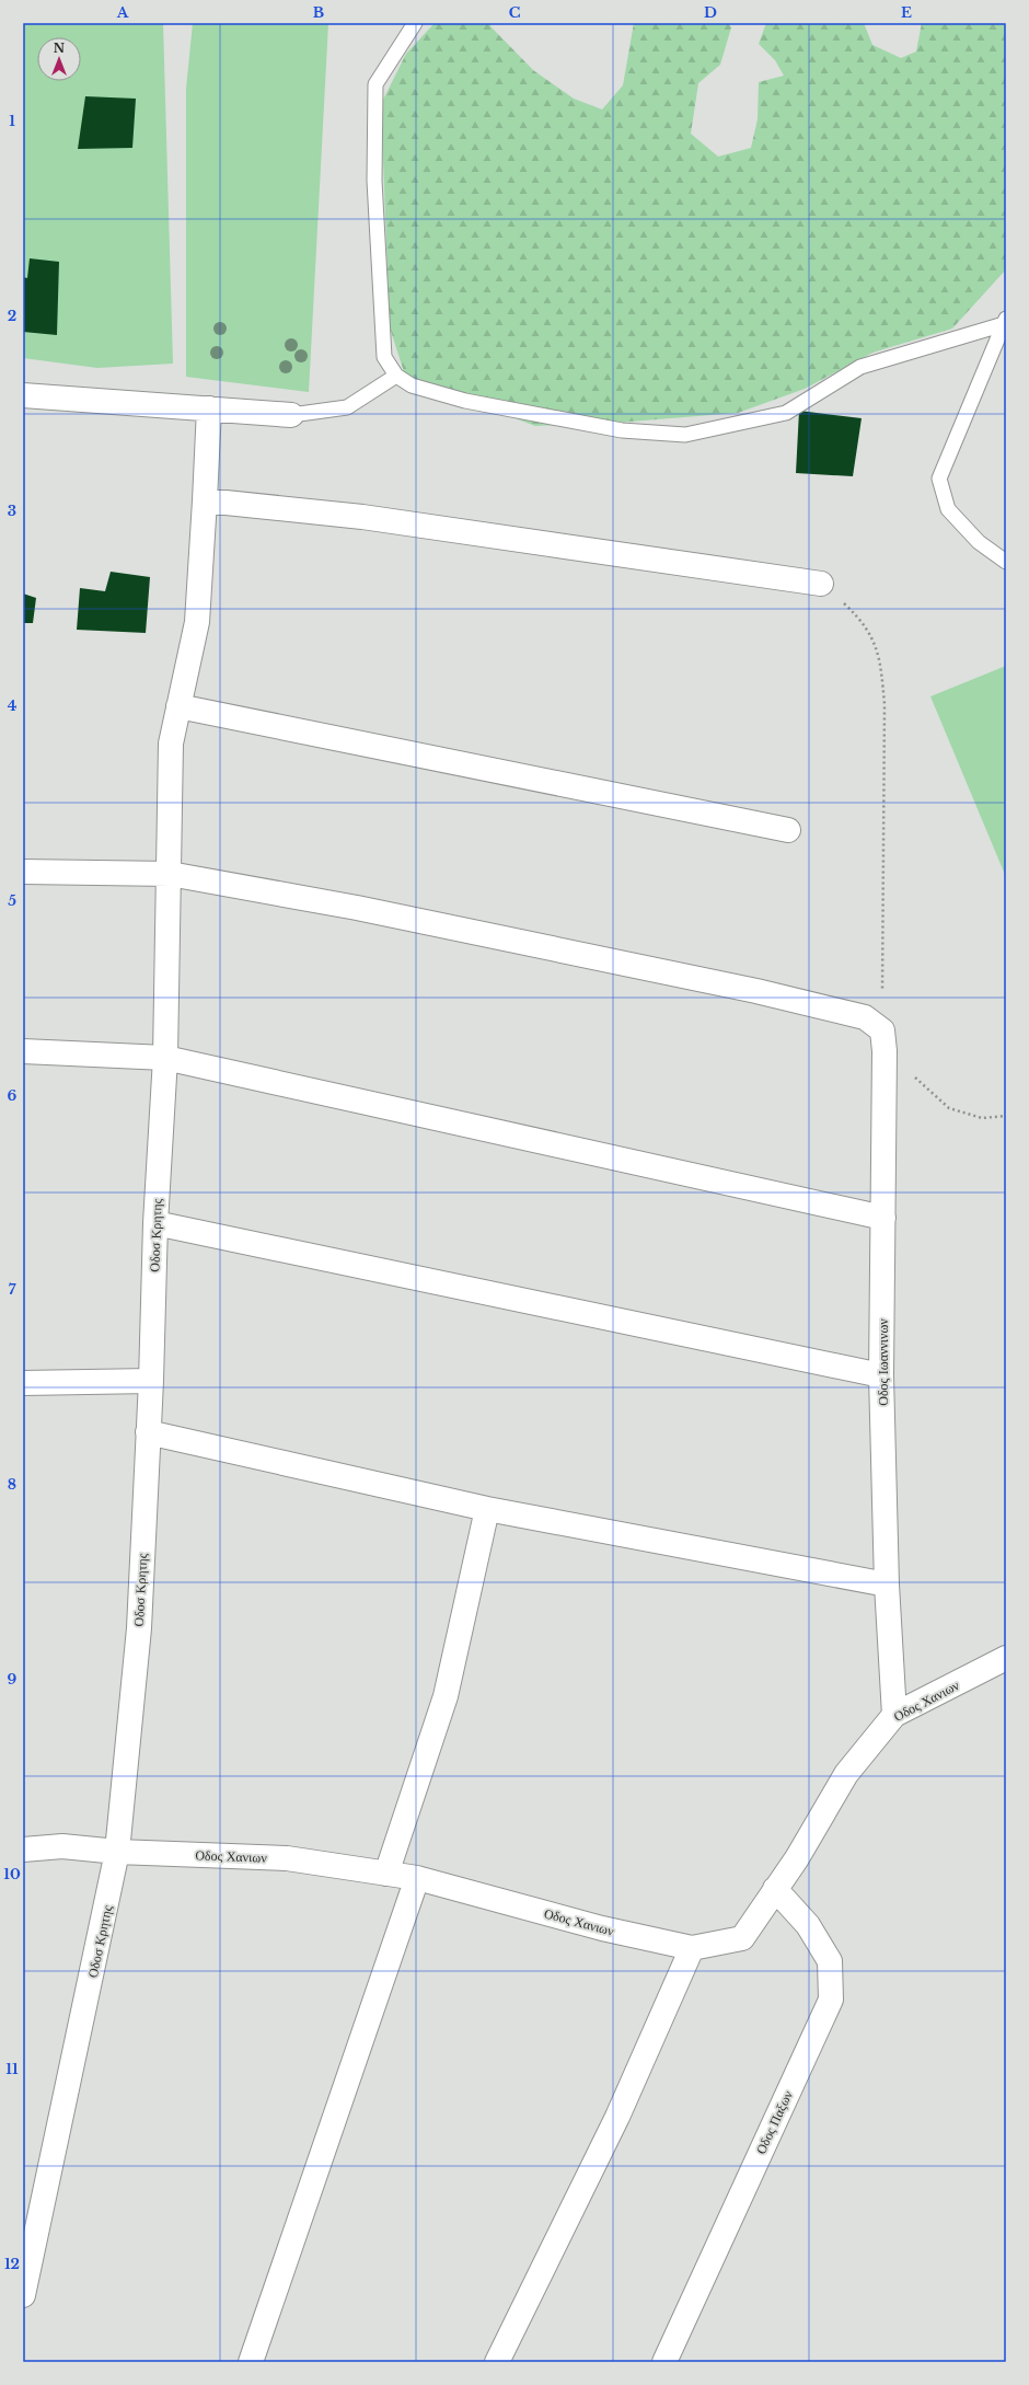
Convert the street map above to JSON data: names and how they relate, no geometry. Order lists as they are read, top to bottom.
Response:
{
  "streets": {
    "street": [
      "Οδοσ Κρητης",
      "Οδος Ιωαννινων",
      "Οδος Χανιων",
      "Οδος Παξων"
    ]
  },
  "crossings": [
    ["Οδοσ Κρητης", "Οδος Χανιων"],
    ["Οδος Ιωαννινων", "Οδος Χανιων"],
    ["Οδος Χανιων", "Οδος Παξων"]
  ],
  "north": "top",
  "grid": {
    "columns": [
      "A",
      "B",
      "C",
      "D",
      "E"
    ],
    "rows": [
      "1",
      "2",
      "3",
      "4",
      "5",
      "6",
      "7",
      "8",
      "9",
      "10",
      "11",
      "12"
    ]
  }
}
